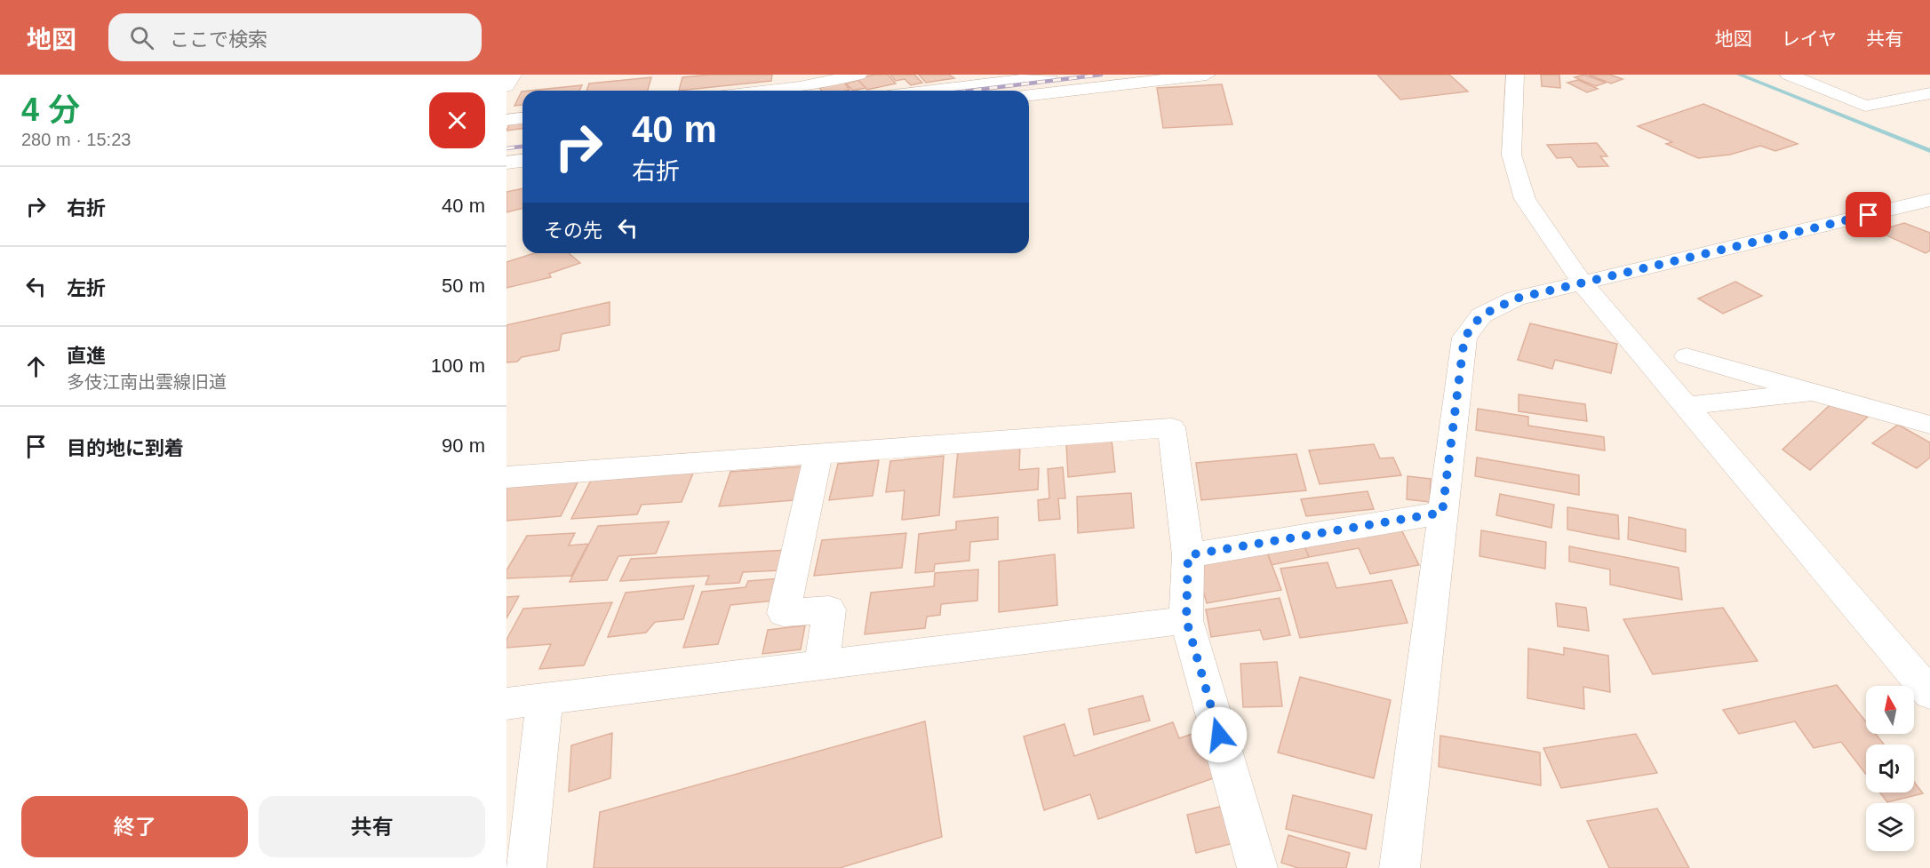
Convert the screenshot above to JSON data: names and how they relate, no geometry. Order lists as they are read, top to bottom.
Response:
{
  "north": "top",
  "page": {
    "header": "地図",
    "search": "ここで検索",
    "nav": ["地図", "レイヤ", "共有"],
    "heading": ["4 分", "280 m · 15:23"],
    "turn": ["40 m", "右折"],
    "list": [
      {
        "name": "右折",
        "value": "40 m"
      },
      {
        "name": "左折",
        "value": "50 m"
      },
      {
        "name": "直進",
        "note": "多伎江南出雲線旧道",
        "value": "100 m"
      },
      {
        "name": "目的地に到着",
        "value": "90 m"
      }
    ],
    "then": "その先",
    "buttons": ["終了", "共有"]
  }
}
